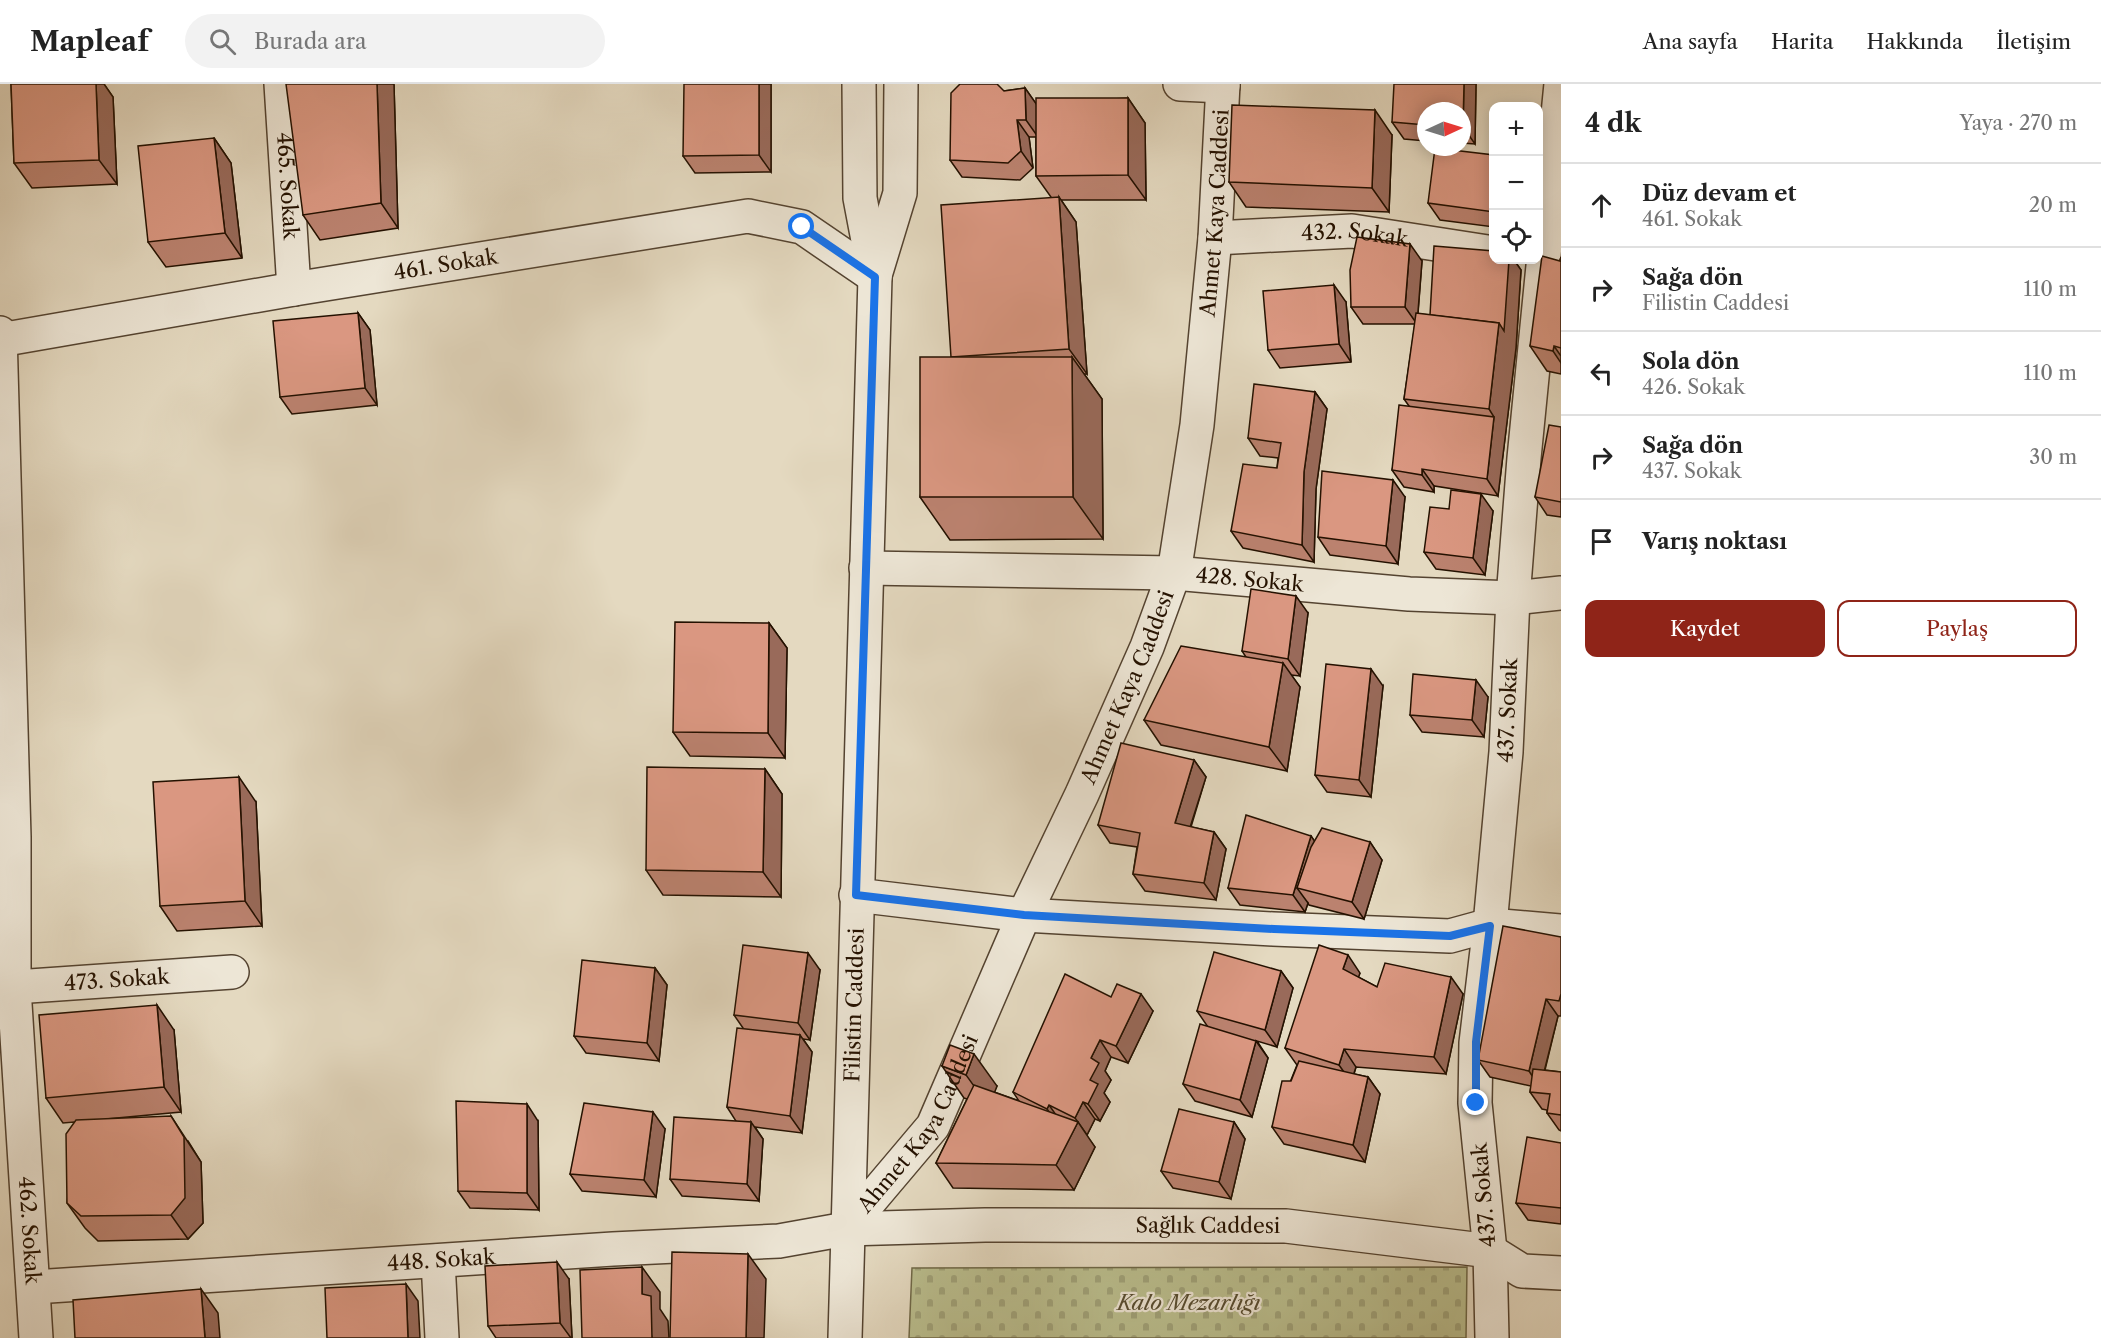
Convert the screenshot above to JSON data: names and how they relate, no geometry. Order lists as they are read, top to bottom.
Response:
{
  "streets": {
    "street": [
      "465. Sokak",
      "Ahmet Kaya Caddesi",
      "432. Sokak",
      "461. Sokak",
      "428. Sokak",
      "437. Sokak",
      "473. Sokak",
      "Filistin Caddesi",
      "Sağlık Caddesi",
      "462. Sokak",
      "448. Sokak"
    ]
  },
  "crossings": [
    ["465. Sokak", "461. Sokak"],
    ["Ahmet Kaya Caddesi", "432. Sokak"],
    ["Ahmet Kaya Caddesi", "428. Sokak"],
    ["Ahmet Kaya Caddesi", "Filistin Caddesi"],
    ["Ahmet Kaya Caddesi", "Sağlık Caddesi"],
    ["Ahmet Kaya Caddesi", "448. Sokak"],
    ["461. Sokak", "Filistin Caddesi"],
    ["461. Sokak", "462. Sokak"],
    ["428. Sokak", "437. Sokak"],
    ["428. Sokak", "Filistin Caddesi"],
    ["437. Sokak", "Sağlık Caddesi"],
    ["473. Sokak", "462. Sokak"],
    ["Filistin Caddesi", "Sağlık Caddesi"],
    ["Filistin Caddesi", "448. Sokak"],
    ["Sağlık Caddesi", "448. Sokak"],
    ["462. Sokak", "448. Sokak"]
  ],
  "parks": ["Kalo Mezarlığı"],
  "north": "right",
  "page": {
    "header": "Mapleaf",
    "search": "Burada ara",
    "nav": [
      "Ana sayfa",
      "Harita",
      "Hakkında",
      "İletişim"
    ],
    "heading": ["4 dk", "Yaya · 270 m"],
    "map_buttons": ["+", "−"],
    "list": [
      ["Düz devam et", "461. Sokak", "20 m"],
      ["Sağa dön", "Filistin Caddesi", "110 m"],
      ["Sola dön", "426. Sokak", "110 m"],
      ["Sağa dön", "437. Sokak", "30 m"],
      "Varış noktası"
    ],
    "buttons": ["Kaydet", "Paylaş"]
  }
}
